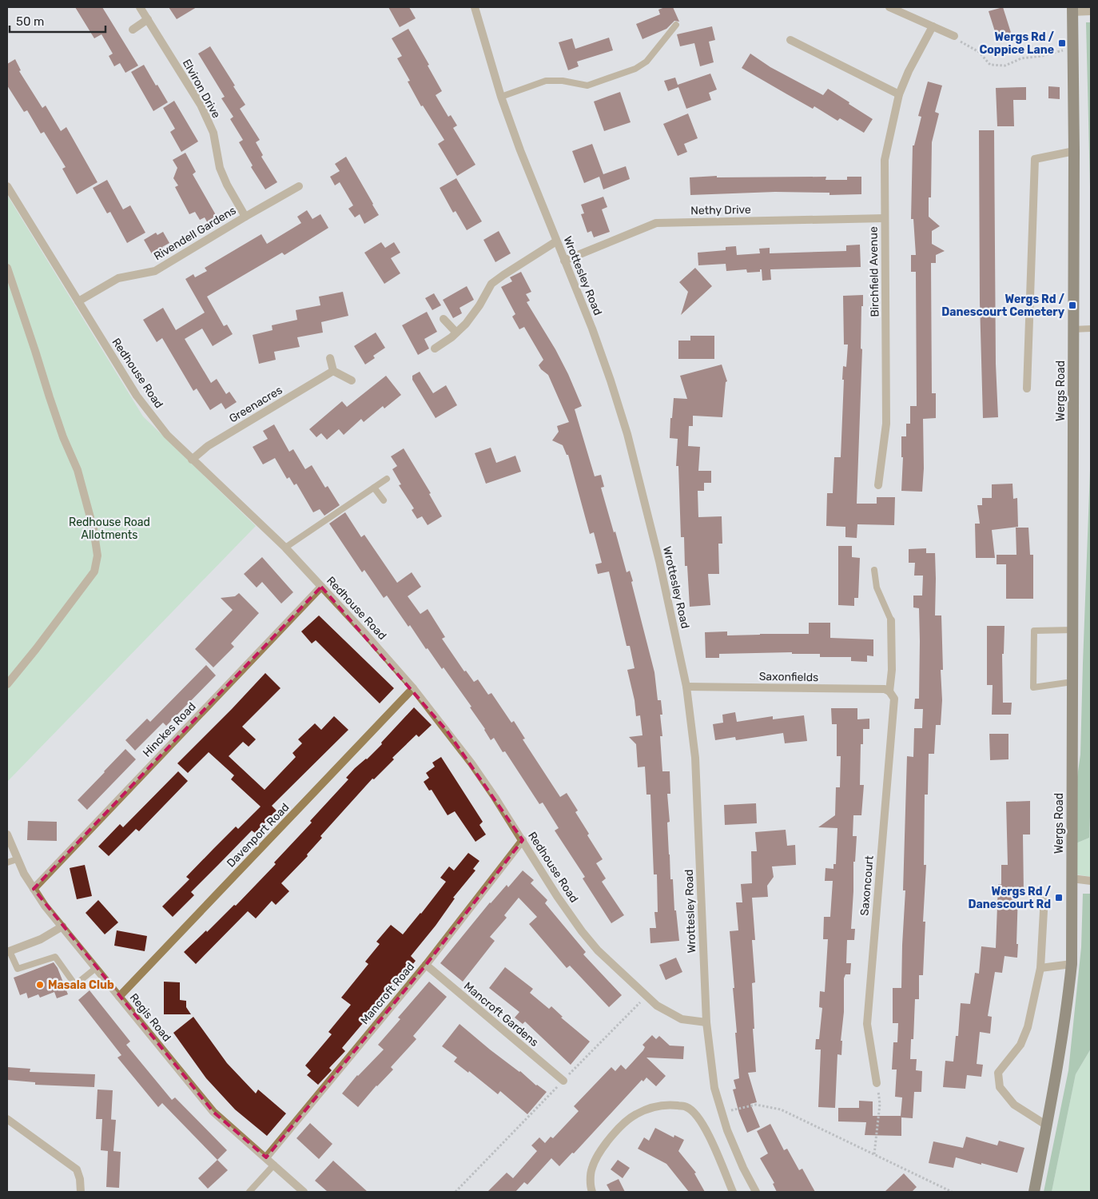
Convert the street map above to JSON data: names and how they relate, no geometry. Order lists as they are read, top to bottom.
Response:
{
  "streets": {
    "highway": ["Wergs Road"],
    "street": [
      "Elviron Drive",
      "Nethy Drive",
      "Rivendell Gardens",
      "Birchfield Avenue",
      "Wrottesley Road",
      "Redhouse Road",
      "Greenacres",
      "Saxonfields",
      "Hinckes Road",
      "Davenport Road",
      "Saxoncourt",
      "Mancroft Road",
      "Mancroft Gardens",
      "Regis Road"
    ]
  },
  "crossings": [
    ["Elviron Drive", "Rivendell Gardens"],
    ["Nethy Drive", "Birchfield Avenue"],
    ["Nethy Drive", "Wrottesley Road"],
    ["Rivendell Gardens", "Redhouse Road"],
    ["Wrottesley Road", "Redhouse Road"],
    ["Wrottesley Road", "Saxonfields"],
    ["Redhouse Road", "Greenacres"],
    ["Redhouse Road", "Hinckes Road"],
    ["Redhouse Road", "Davenport Road"],
    ["Redhouse Road", "Mancroft Road"],
    ["Saxonfields", "Saxoncourt"],
    ["Hinckes Road", "Regis Road"],
    ["Davenport Road", "Regis Road"],
    ["Mancroft Road", "Mancroft Gardens"],
    ["Mancroft Road", "Regis Road"]
  ],
  "parks": ["Redhouse Road Allotments"],
  "places": {
    "transit": ["Wergs Rd / Coppice Lane", "Wergs Rd / Danescourt Cemetery", "Wergs Rd / Danescourt Rd"],
    "other": ["Masala Club"]
  },
  "scale_bar": "50 m"
}
